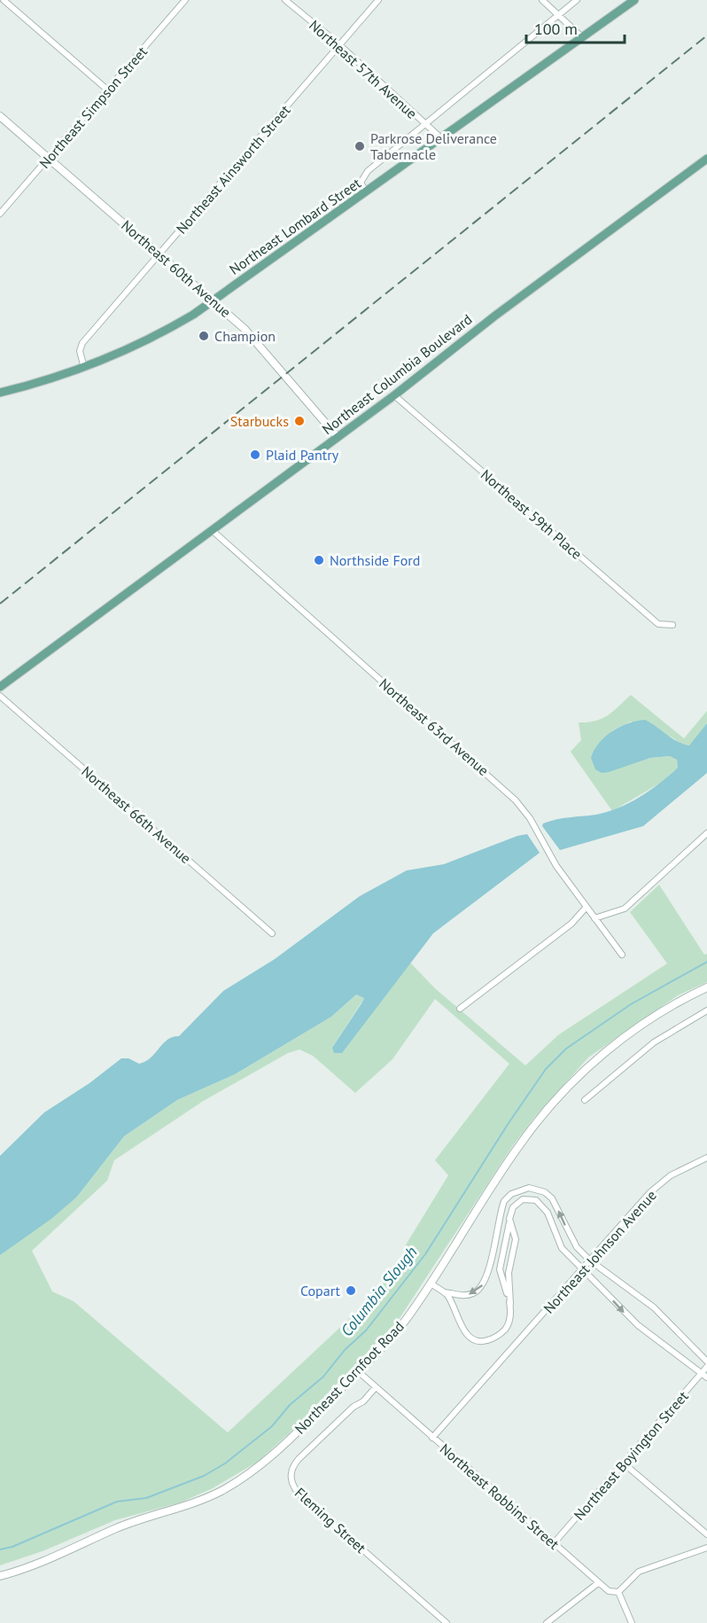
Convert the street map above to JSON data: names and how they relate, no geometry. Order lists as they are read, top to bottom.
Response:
{
  "streets": {
    "main road": ["Northeast Lombard Street", "Northeast Columbia Boulevard"],
    "street": [
      "Northeast 57th Avenue",
      "Northeast Simpson Street",
      "Northeast Ainsworth Street",
      "Northeast 60th Avenue",
      "Northeast 59th Place",
      "Northeast 63rd Avenue",
      "Northeast 66th Avenue",
      "Northeast Johnson Avenue",
      "Northeast Cornfoot Road",
      "Northeast Boyington Street",
      "Northeast Robbins Street",
      "Fleming Street"
    ]
  },
  "crossings": [
    ["Northeast 57th Avenue", "Northeast Ainsworth Street"],
    ["Northeast 57th Avenue", "Northeast Lombard Street"],
    ["Northeast Simpson Street", "Northeast 60th Avenue"],
    ["Northeast Ainsworth Street", "Northeast Lombard Street"],
    ["Northeast Ainsworth Street", "Northeast 60th Avenue"],
    ["Northeast Lombard Street", "Northeast 60th Avenue"],
    ["Northeast 60th Avenue", "Northeast Columbia Boulevard"],
    ["Northeast Columbia Boulevard", "Northeast 59th Place"],
    ["Northeast Columbia Boulevard", "Northeast 63rd Avenue"],
    ["Northeast Johnson Avenue", "Northeast Robbins Street"],
    ["Northeast Cornfoot Road", "Northeast Robbins Street"],
    ["Northeast Boyington Street", "Northeast Robbins Street"],
    ["Northeast Robbins Street", "Fleming Street"]
  ],
  "water": ["Columbia Slough"],
  "places": [
    "Parkrose Deliverance Tabernacle",
    "Champion",
    "Starbucks",
    "Plaid Pantry",
    "Northside Ford",
    "Copart"
  ],
  "scale_bar": "100 m"
}
